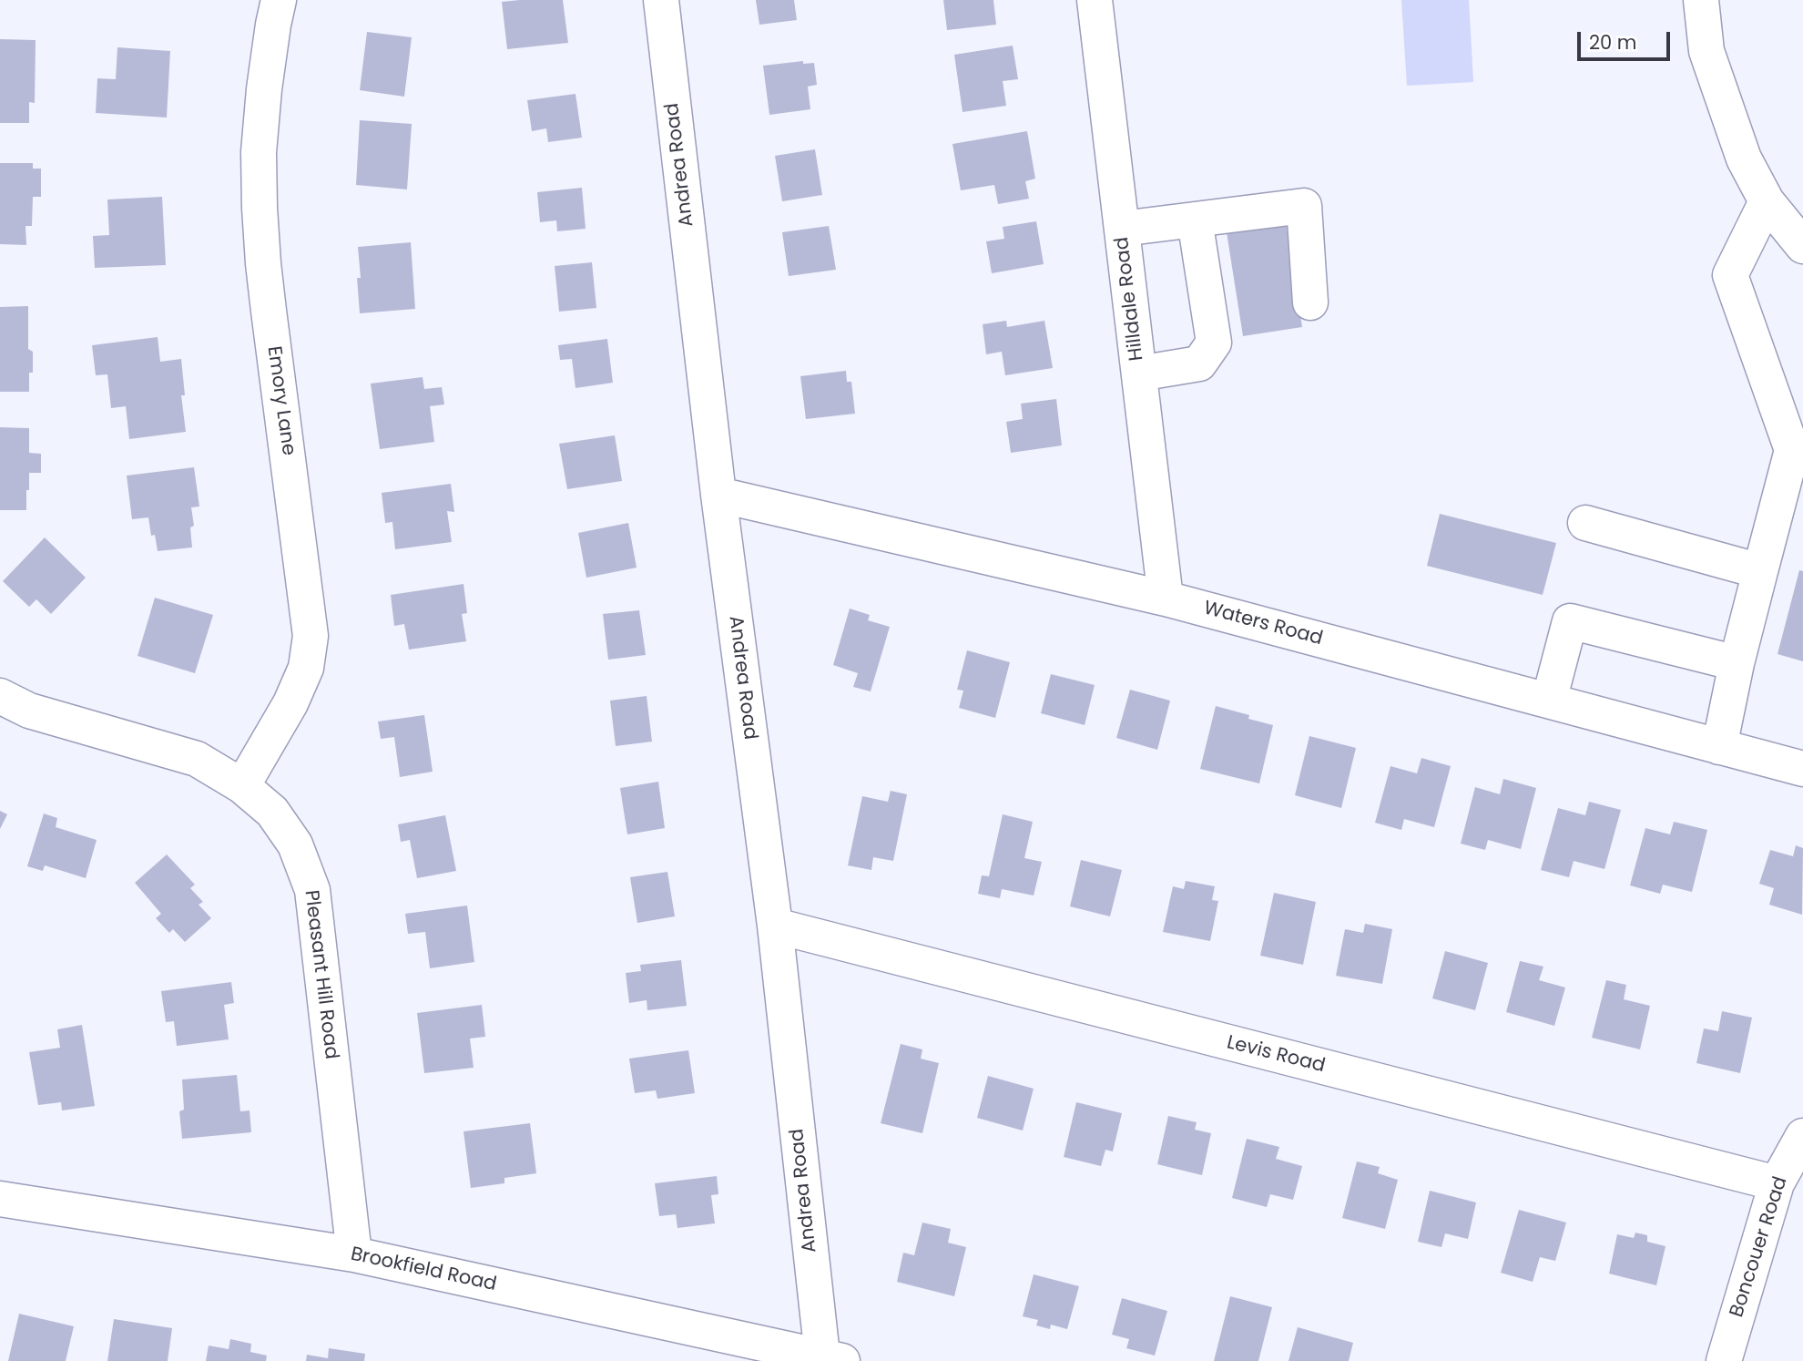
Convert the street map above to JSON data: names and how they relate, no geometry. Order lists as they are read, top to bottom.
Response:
{
  "streets": {
    "street": [
      "Andrea Road",
      "Hilldale Road",
      "Emory Lane",
      "Waters Road",
      "Pleasant Hill Road",
      "Levis Road",
      "Boncouer Road",
      "Brookfield Road"
    ]
  },
  "crossings": [
    ["Andrea Road", "Waters Road"],
    ["Andrea Road", "Levis Road"],
    ["Andrea Road", "Brookfield Road"],
    ["Hilldale Road", "Waters Road"],
    ["Emory Lane", "Pleasant Hill Road"],
    ["Pleasant Hill Road", "Brookfield Road"],
    ["Levis Road", "Boncouer Road"]
  ],
  "scale_bar": "20 m"
}
